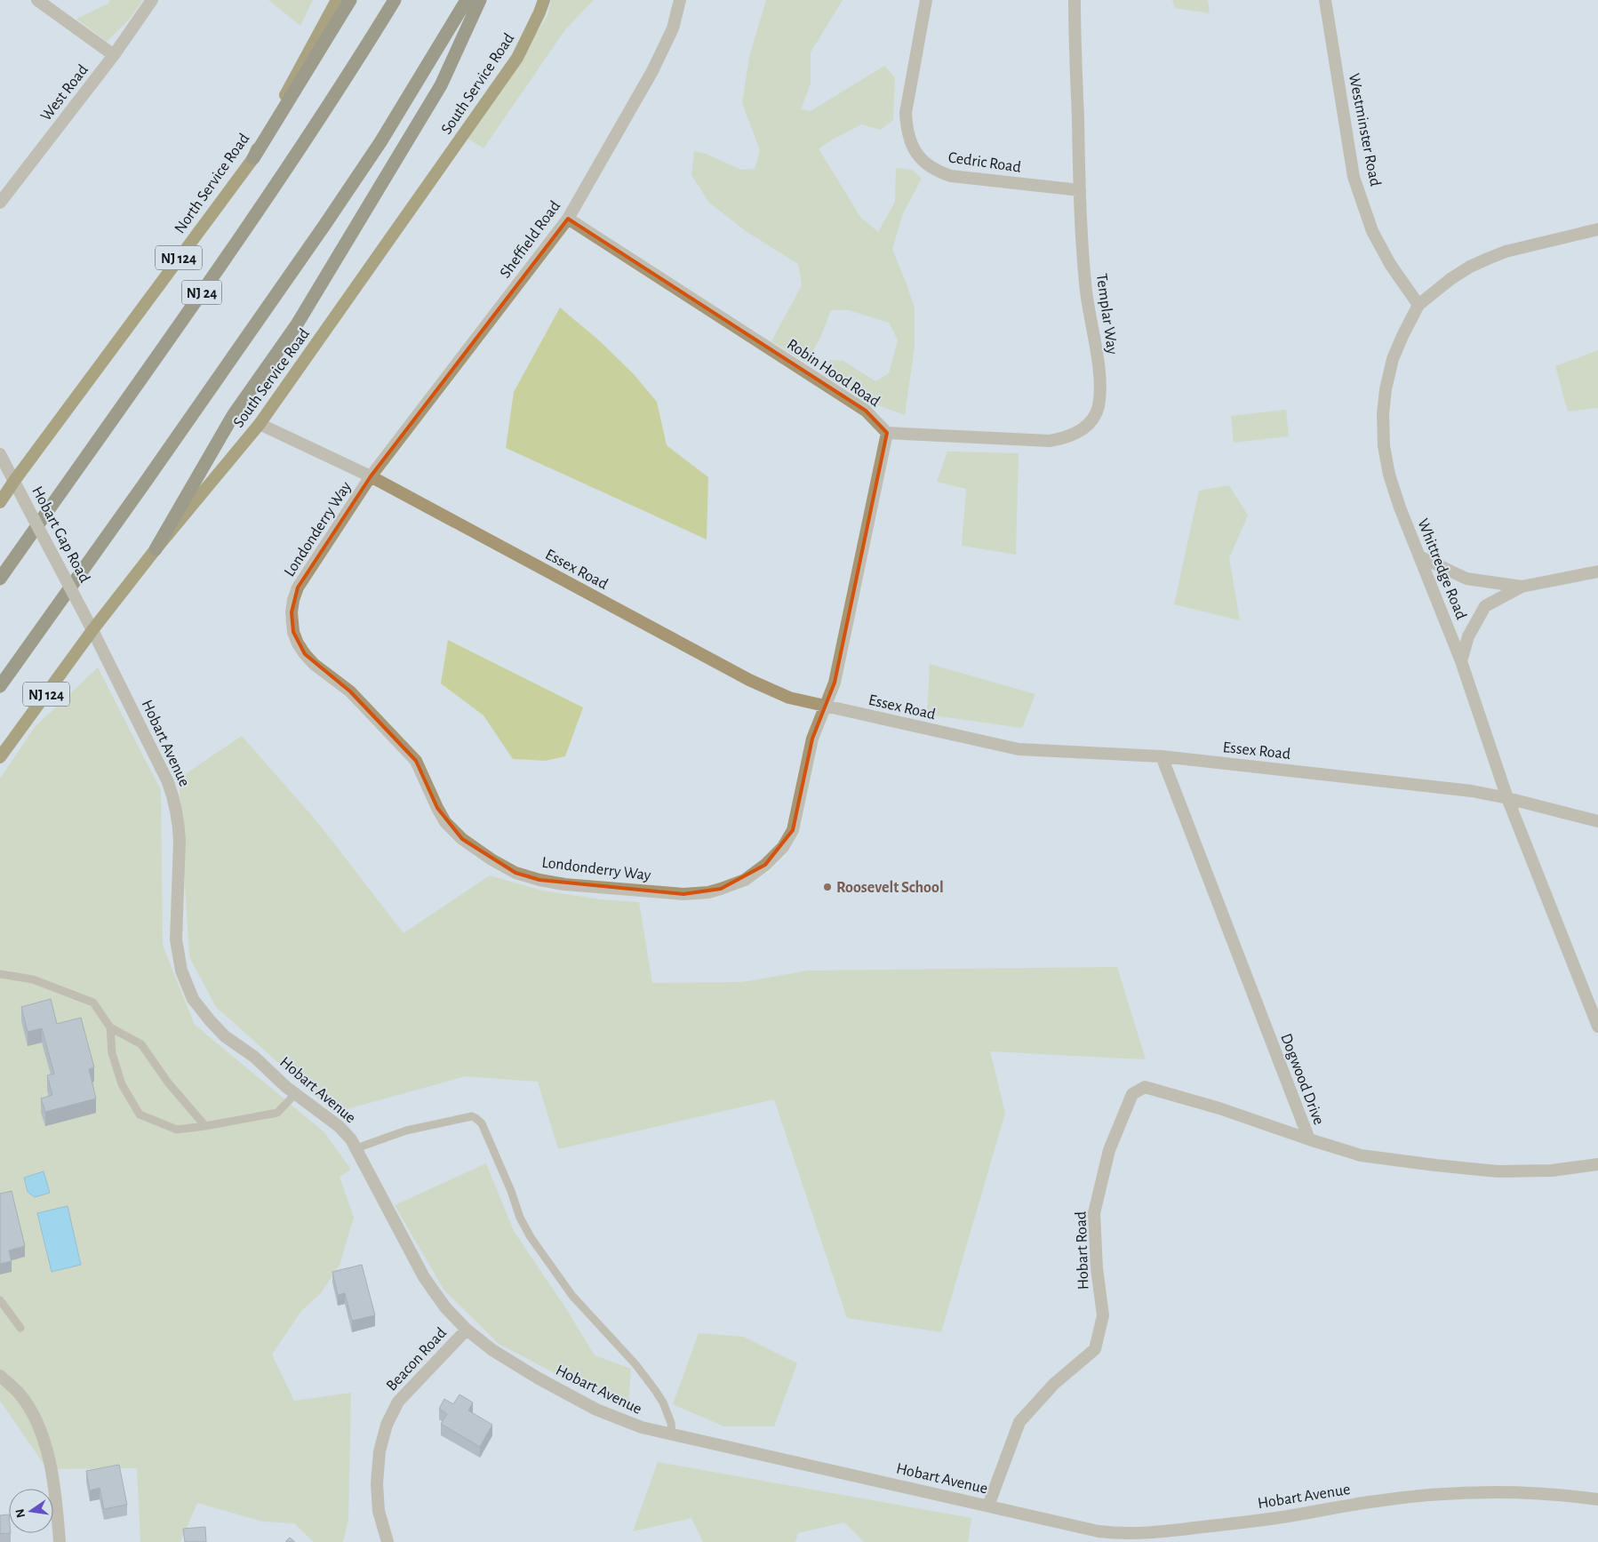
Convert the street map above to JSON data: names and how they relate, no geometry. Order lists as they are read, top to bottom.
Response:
{
  "streets": {
    "highway": ["NJ 24"],
    "main road": ["South Service Road", "North Service Road", "NJ 124"],
    "street": [
      "West Road",
      "Westminster Road",
      "Cedric Road",
      "Sheffield Road",
      "Templar Way",
      "Robin Hood Road",
      "Londonderry Way",
      "Hobart Gap Road",
      "Essex Road",
      "Whittredge Road",
      "Hobart Avenue",
      "Dogwood Drive",
      "Hobart Road",
      "Beacon Road"
    ]
  },
  "crossings": [
    ["South Service Road", "Hobart Gap Road"],
    ["South Service Road", "Essex Road"],
    ["South Service Road", "Hobart Avenue"],
    ["Westminster Road", "Whittredge Road"],
    ["Cedric Road", "Templar Way"],
    ["North Service Road", "Hobart Gap Road"],
    ["Sheffield Road", "Robin Hood Road"],
    ["Sheffield Road", "Londonderry Way"],
    ["Sheffield Road", "Essex Road"],
    ["Templar Way", "Robin Hood Road"],
    ["Londonderry Way", "Essex Road"],
    ["Hobart Gap Road", "Hobart Avenue"],
    ["Essex Road", "Whittredge Road"],
    ["Essex Road", "Dogwood Drive"],
    ["Hobart Avenue", "Hobart Road"],
    ["Hobart Avenue", "Beacon Road"],
    ["Dogwood Drive", "Hobart Road"]
  ],
  "places": ["Roosevelt School"],
  "north": "left"
}
